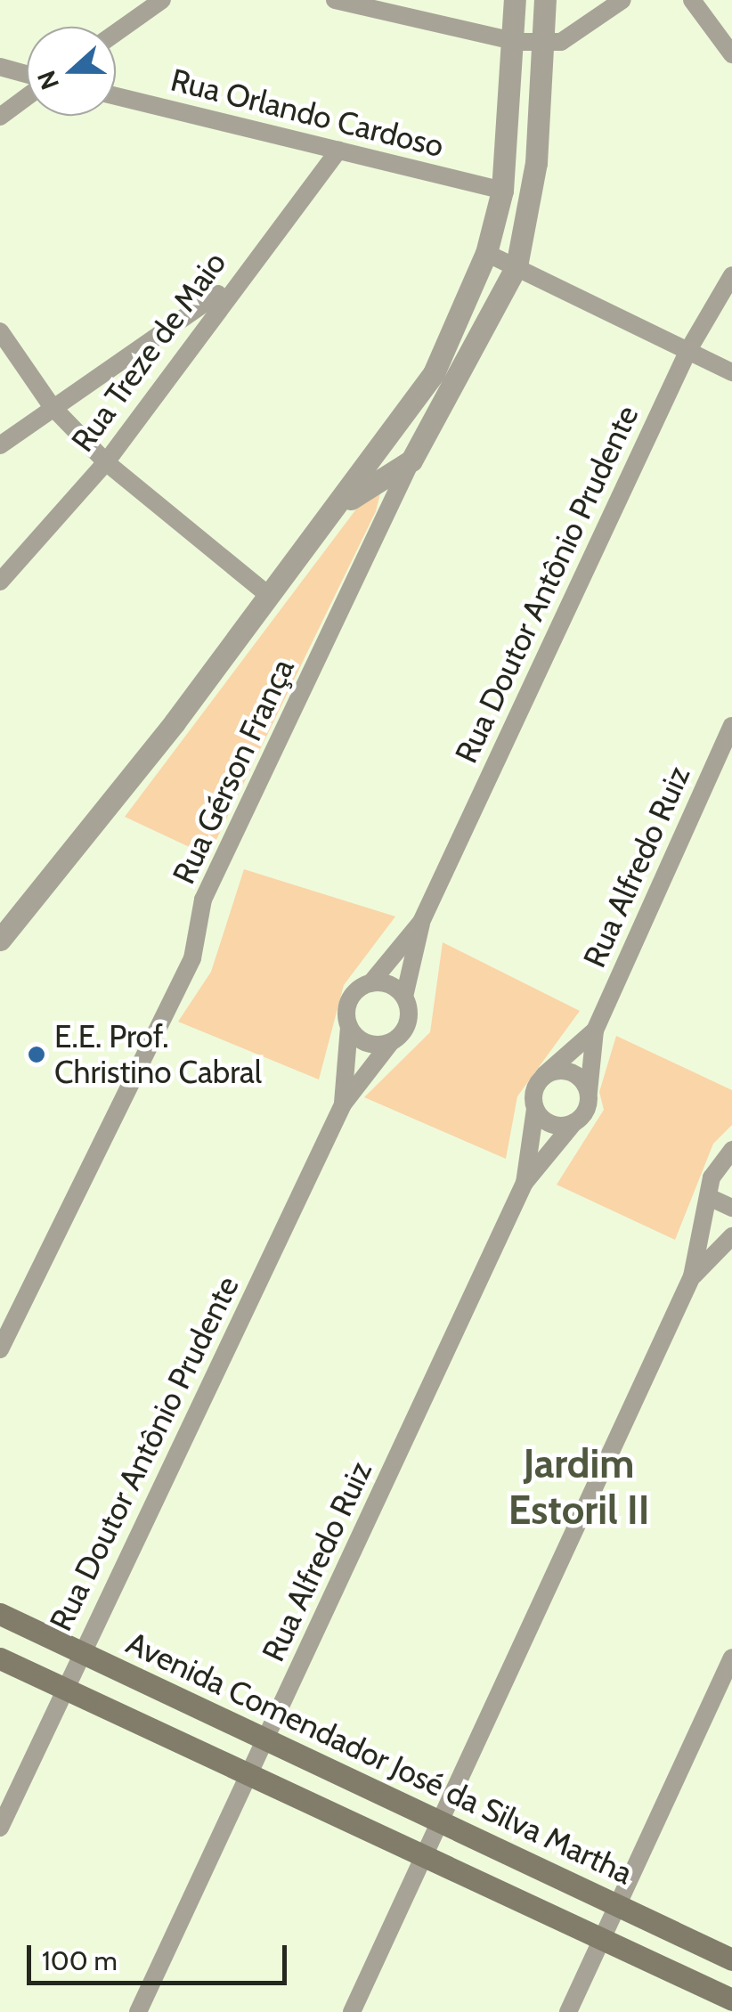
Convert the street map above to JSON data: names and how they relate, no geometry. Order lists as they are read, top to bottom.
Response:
{
  "streets": {
    "main road": ["Avenida Comendador José da Silva Martha"],
    "street": [
      "Rua Orlando Cardoso",
      "Rua Treze de Maio",
      "Rua Doutor Antônio Prudente",
      "Rua Gérson França",
      "Rua Alfredo Ruiz"
    ]
  },
  "crossings": [
    ["Rua Orlando Cardoso", "Rua Treze de Maio"],
    ["Rua Doutor Antônio Prudente", "Avenida Comendador José da Silva Martha"],
    ["Rua Alfredo Ruiz", "Avenida Comendador José da Silva Martha"]
  ],
  "districts": ["Jardim Estoril II"],
  "places": ["E.E. Prof. Christino Cabral"],
  "scale_bar": "100 m",
  "north": "left"
}
